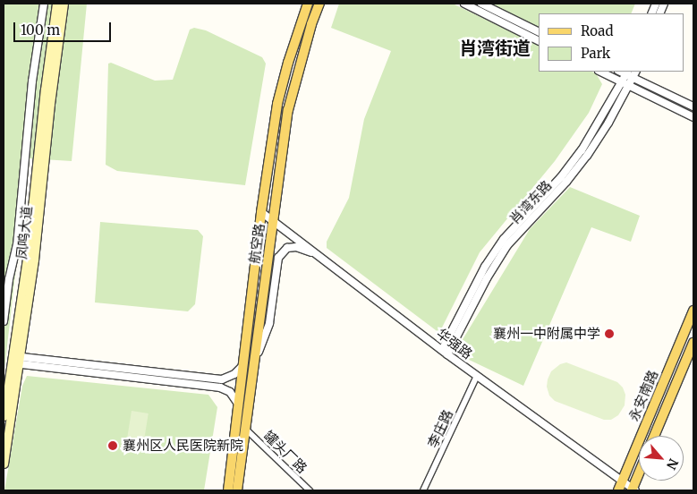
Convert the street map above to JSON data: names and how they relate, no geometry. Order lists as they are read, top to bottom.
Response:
{
  "streets": {
    "main road": ["凤鸣大道", "航空路", "永安南路"],
    "street": [
      "肖湾东路",
      "华强路",
      "李庄路",
      "罐头厂路"
    ]
  },
  "crossings": [
    ["肖湾东路", "华强路"],
    ["航空路", "华强路"],
    ["航空路", "罐头厂路"],
    ["华强路", "永安南路"],
    ["华强路", "李庄路"]
  ],
  "districts": ["肖湾街道"],
  "places": ["襄州一中附属中学", "襄州区人民医院新院"],
  "legend": ["Road", "Park"],
  "scale_bar": "100 m",
  "north": "bottom right"
}
